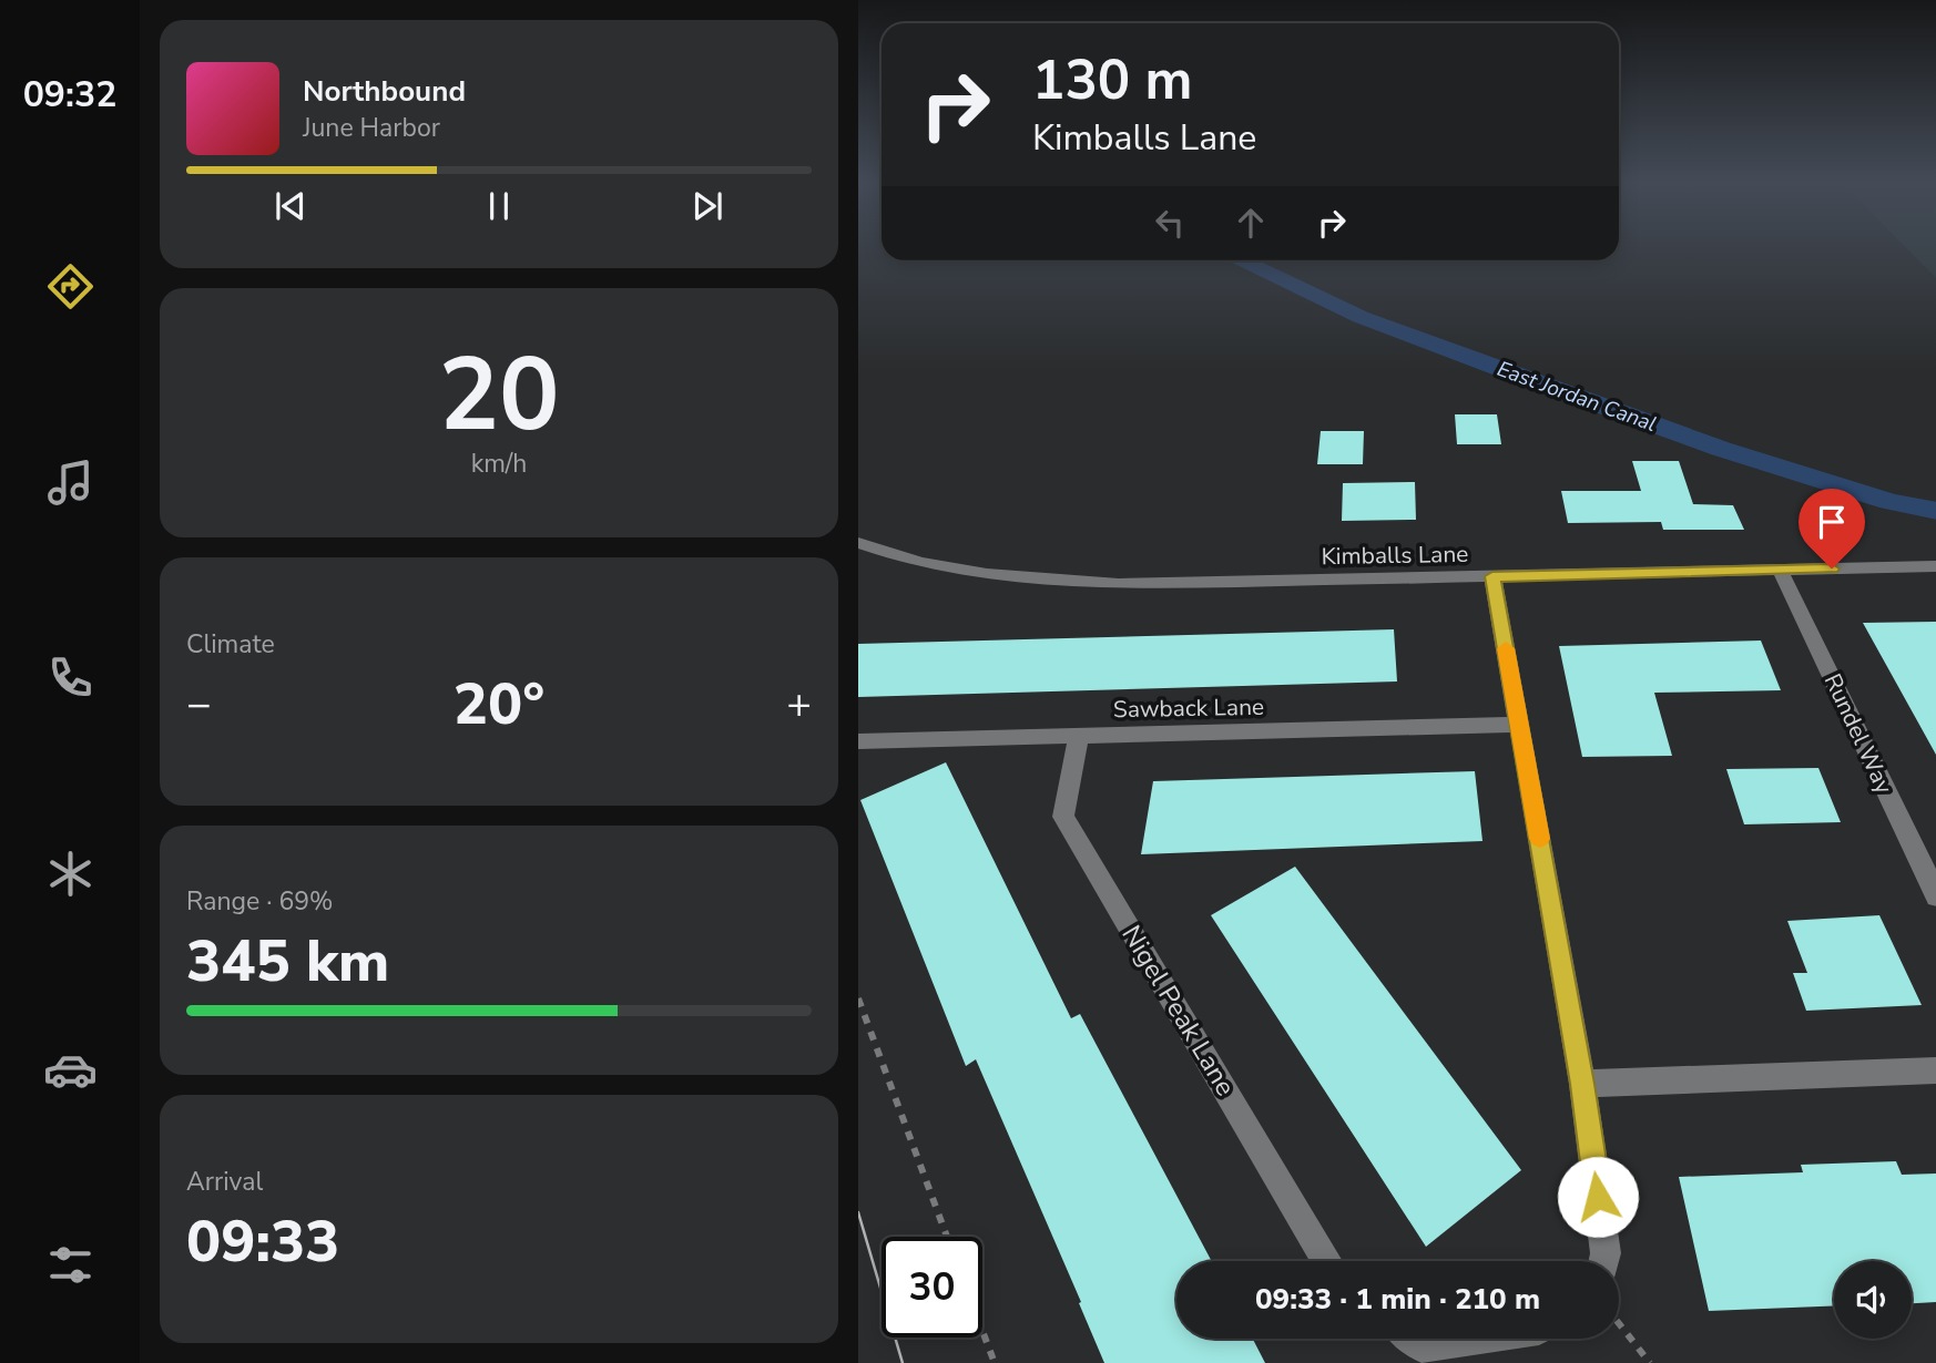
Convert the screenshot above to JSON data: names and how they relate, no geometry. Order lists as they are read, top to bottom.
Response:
{
  "streets": {
    "street": [
      "Kimballs Lane",
      "Sawback Lane",
      "Rundel Way",
      "Nigel Peak Lane"
    ]
  },
  "crossings": [
    ["Kimballs Lane", "Rundel Way"],
    ["Sawback Lane", "Nigel Peak Lane"]
  ],
  "water": ["East Jordan Canal"],
  "page": {
    "tabs": "09:32",
    "turn": ["130 m", "Kimballs Lane"],
    "song": ["Northbound", "June Harbor"],
    "tile": [
      ["20", "km/h"],
      "Climate",
      ["Range · 69%", "345 km"],
      ["Arrival", "09:33"]
    ],
    "heat": ["−", "20°", "+"],
    "limit": "30",
    "trip": "09:33 · 1 min · 210 m"
  }
}
